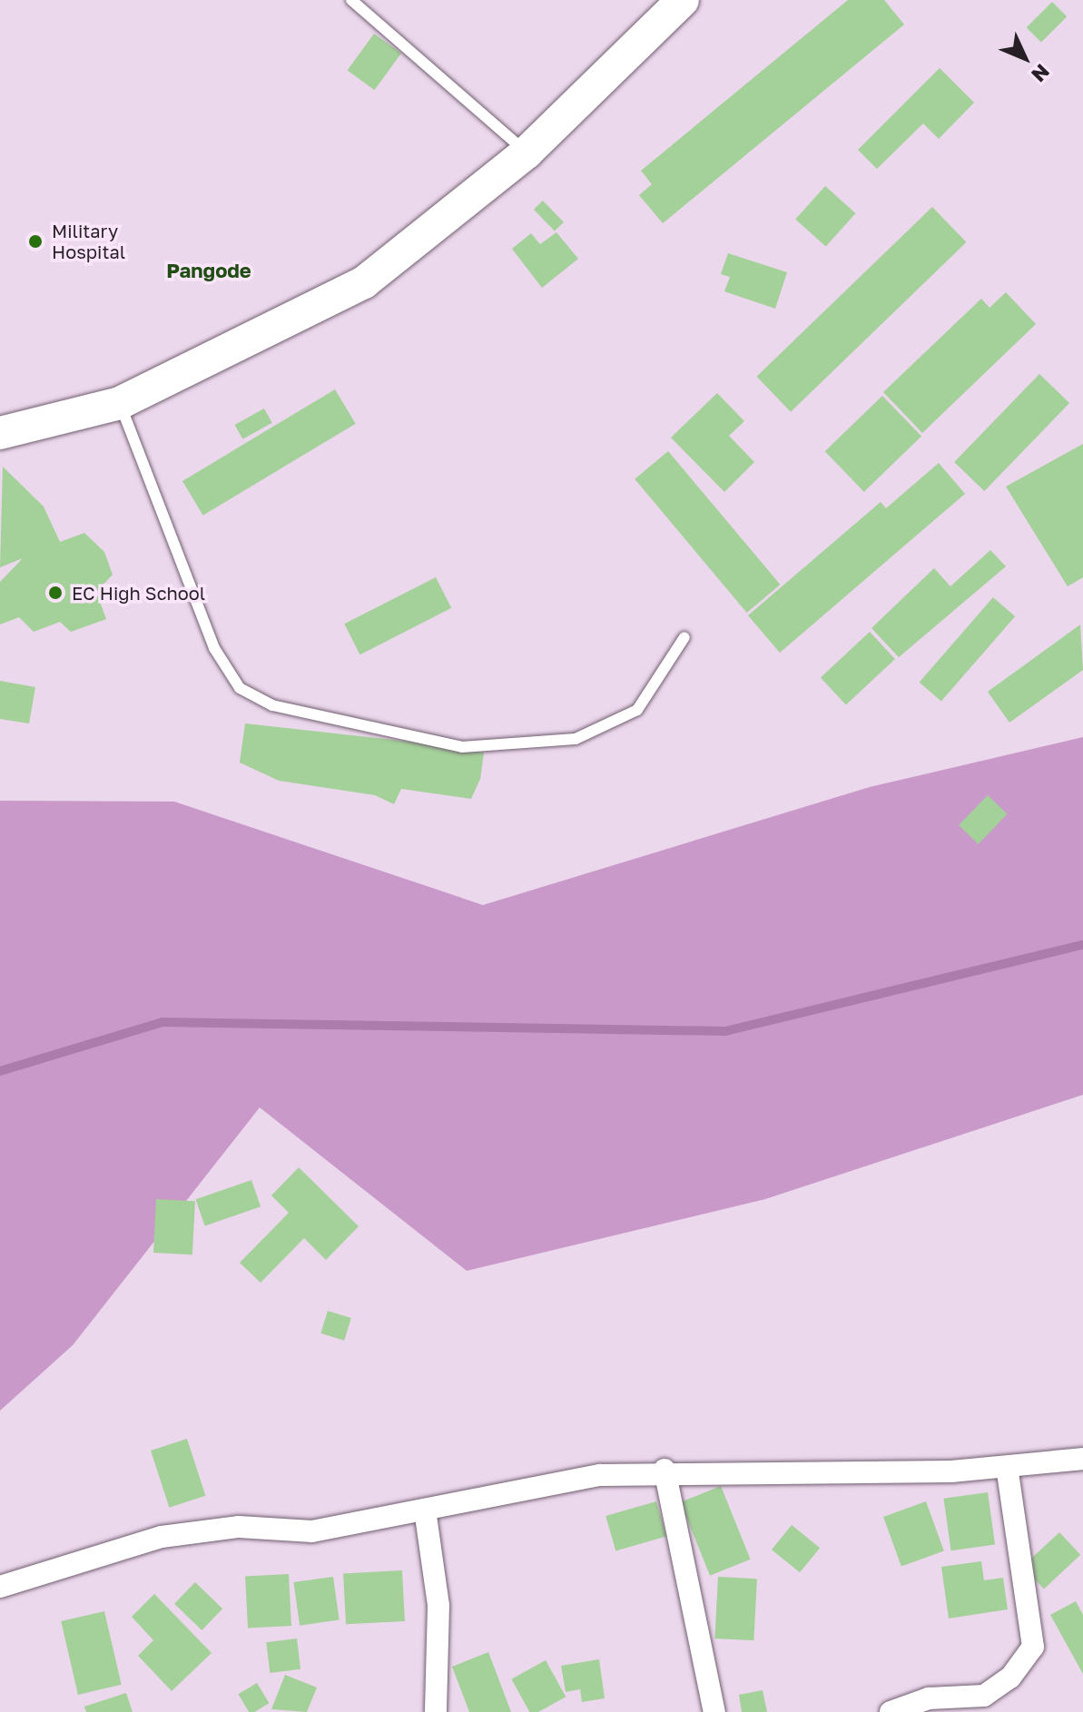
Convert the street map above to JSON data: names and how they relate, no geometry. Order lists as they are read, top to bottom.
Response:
{
  "districts": ["Pangode"],
  "places": ["Military Hospital", "EC High School"],
  "north": "bottom right"
}
